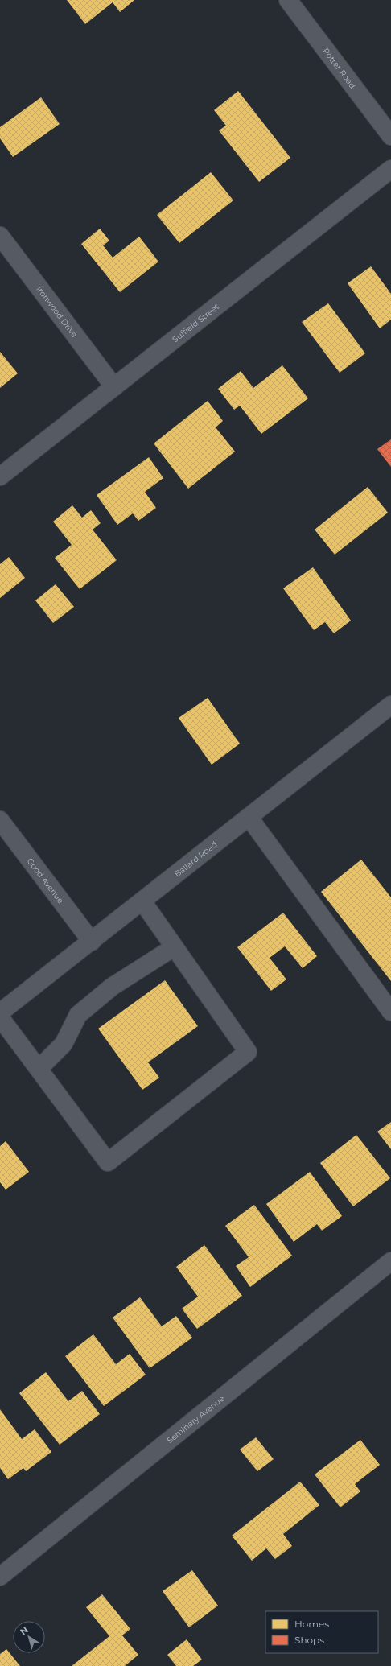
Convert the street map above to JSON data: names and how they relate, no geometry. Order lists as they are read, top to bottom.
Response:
{
  "streets": {
    "street": [
      "Potter Road",
      "Ironwood Drive",
      "Suffield Street",
      "Ballard Road",
      "Good Avenue",
      "Seminary Avenue"
    ]
  },
  "crossings": [
    ["Ironwood Drive", "Suffield Street"],
    ["Ballard Road", "Good Avenue"]
  ],
  "legend": ["Homes", "Shops"],
  "north": "top left"
}
